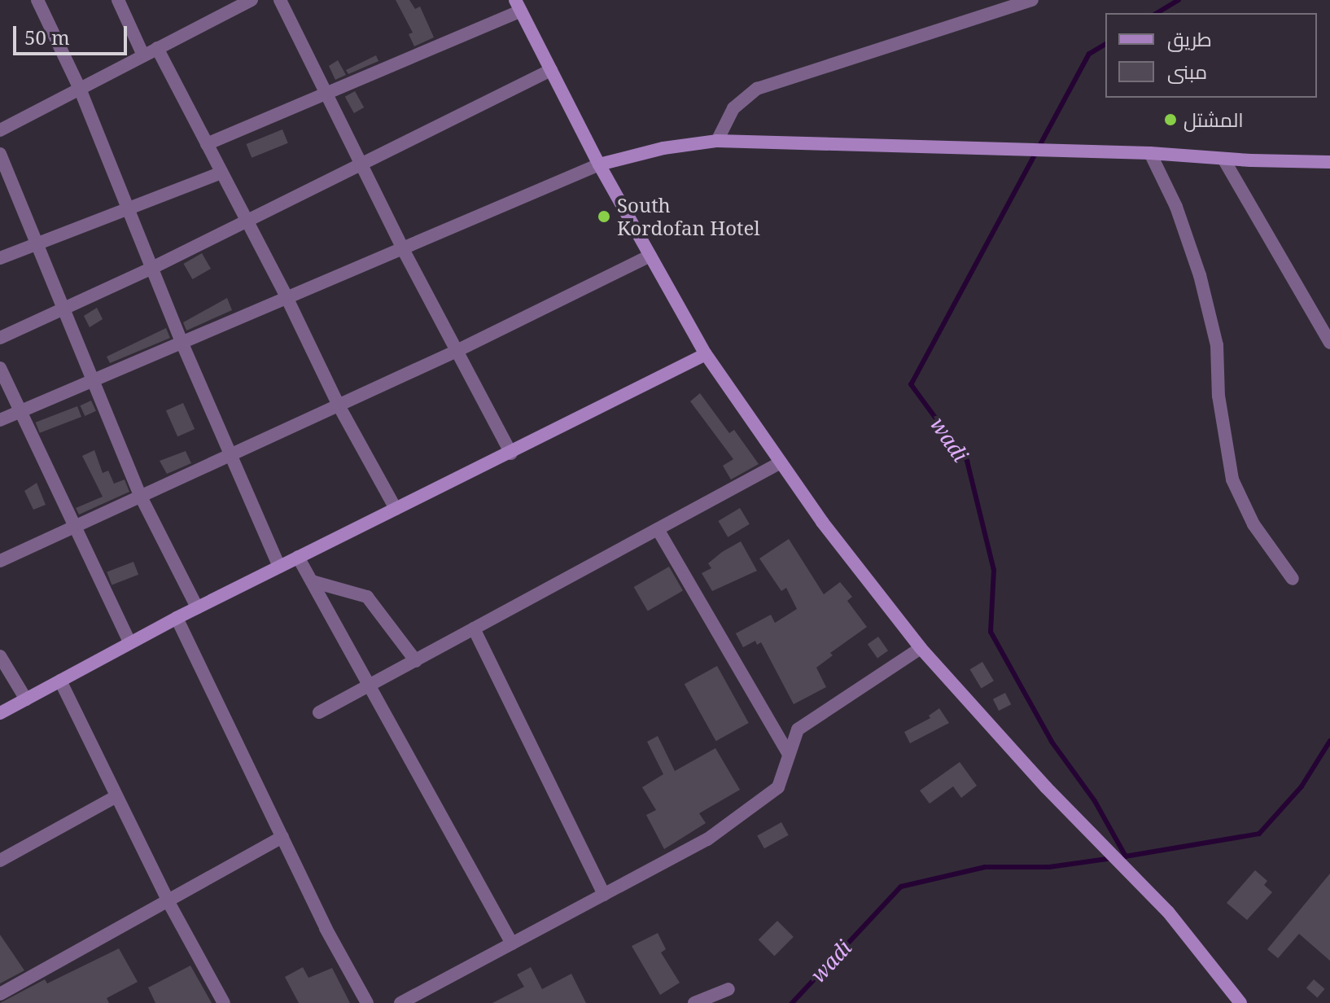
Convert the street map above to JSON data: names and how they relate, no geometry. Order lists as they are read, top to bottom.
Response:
{
  "water": ["wadi"],
  "places": ["المشتل", "South Kordofan Hotel"],
  "legend": ["طريق", "مبنى"],
  "scale_bar": "50 m"
}
